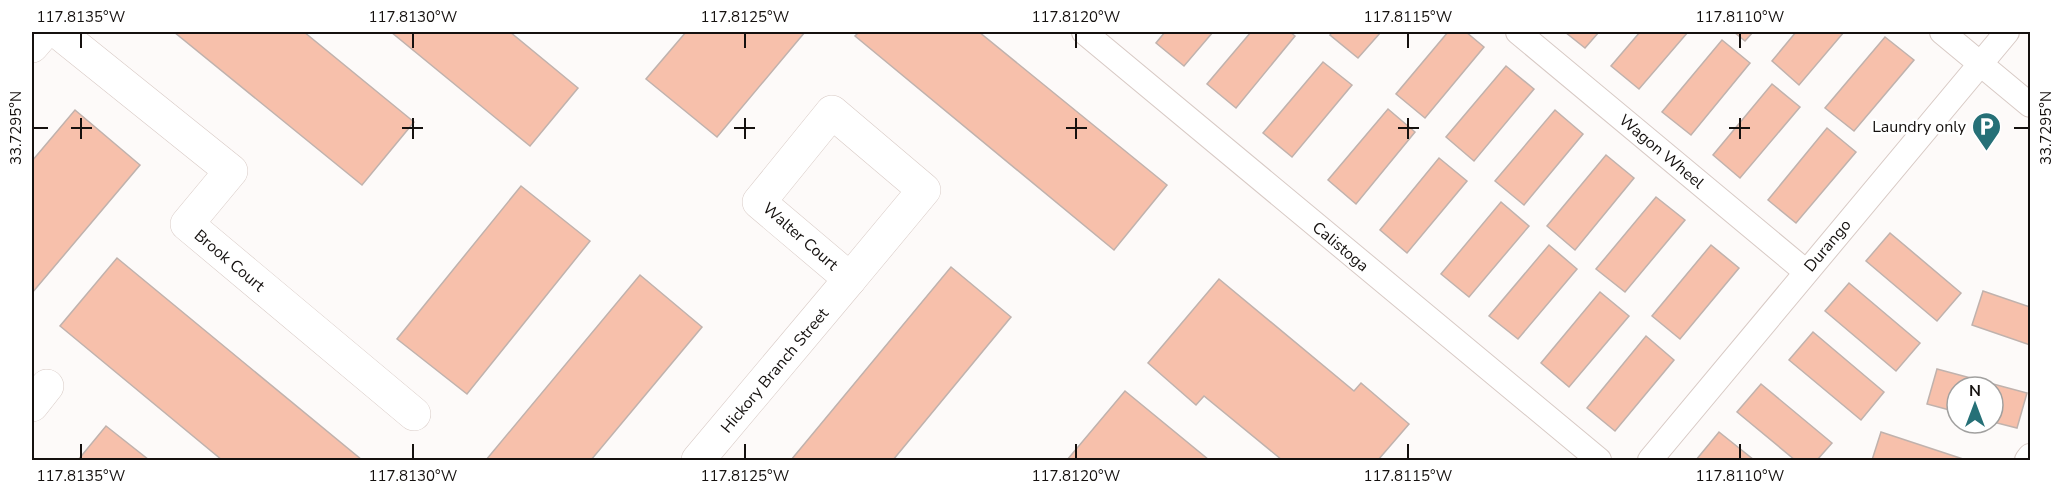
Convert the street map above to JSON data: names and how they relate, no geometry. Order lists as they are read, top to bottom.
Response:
{
  "streets": {
    "street": ["Walter Court", "Brook Court", "Hickory Branch Street"],
    "lane": ["Wagon Wheel", "Durango", "Calistoga"]
  },
  "crossings": [
    ["Wagon Wheel", "Durango"],
    ["Walter Court", "Hickory Branch Street"]
  ],
  "places": {
    "parking": ["Laundry only"]
  },
  "north": "top",
  "coordinates": [
    "117.8135°W",
    "117.8130°W",
    "117.8125°W",
    "117.8120°W",
    "117.8115°W",
    "117.8110°W",
    "33.7295°N"
  ]
}
